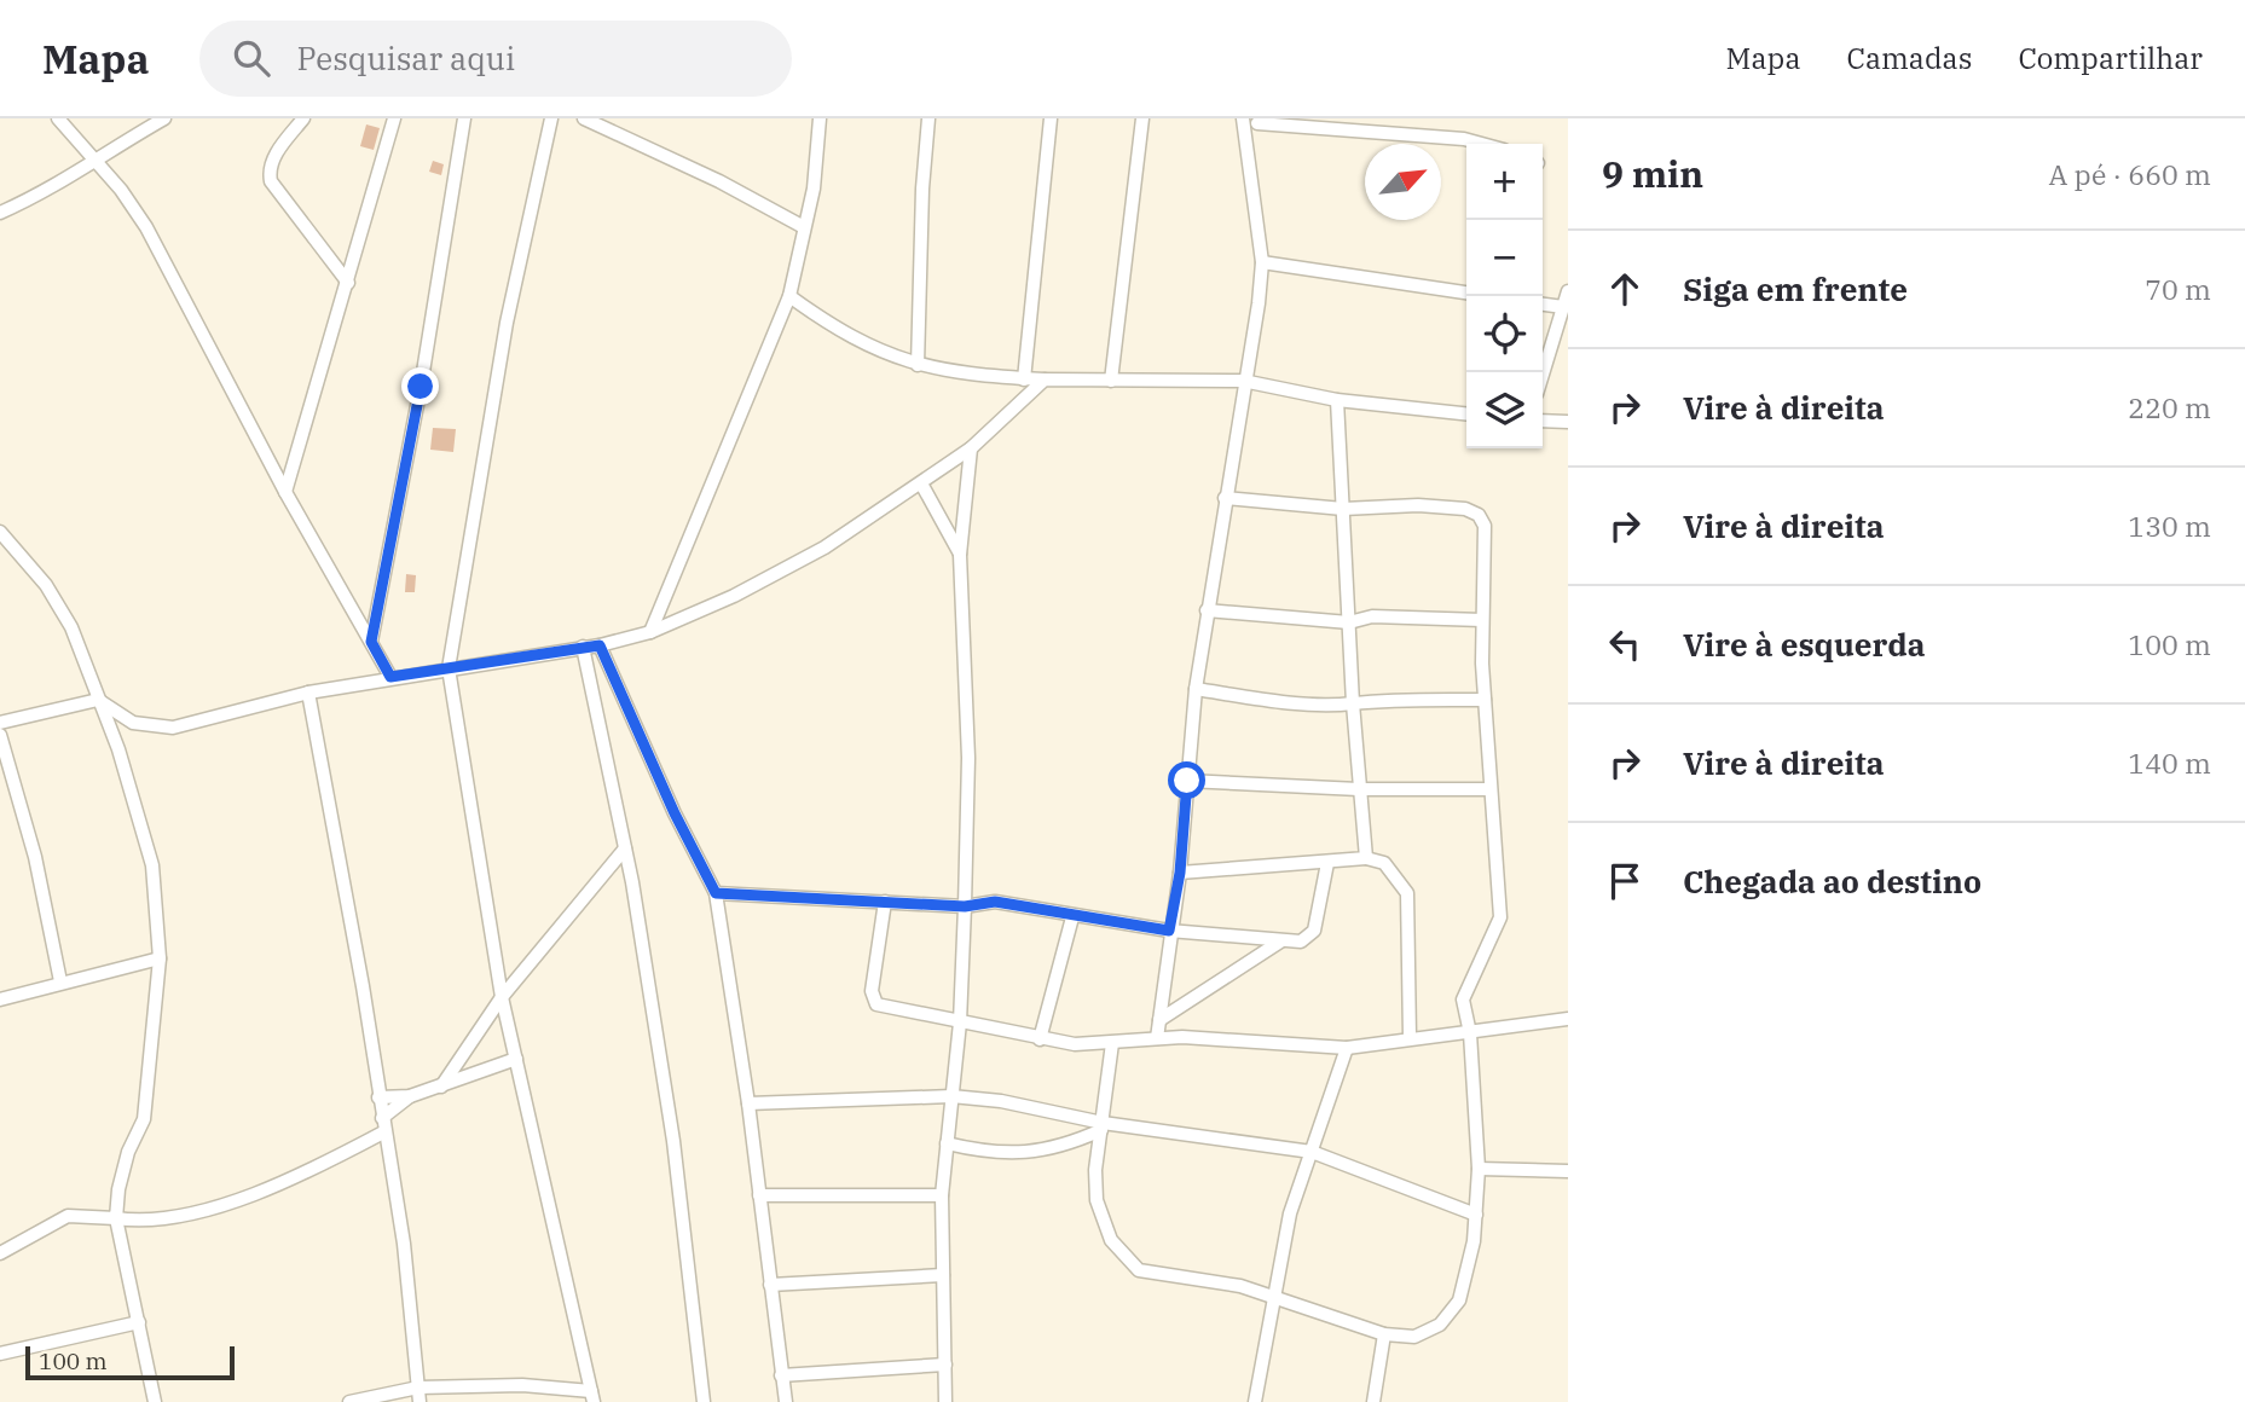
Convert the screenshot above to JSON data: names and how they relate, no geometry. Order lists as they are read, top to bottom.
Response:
{
  "scale_bar": "100 m",
  "north": "top right",
  "page": {
    "header": "Mapa",
    "search": "Pesquisar aqui",
    "nav": ["Mapa", "Camadas", "Compartilhar"],
    "heading": ["9 min", "A pé · 660 m"],
    "map_buttons": ["+", "−"],
    "list": [
      ["Siga em frente", "70 m"],
      ["Vire à direita", "220 m"],
      ["Vire à direita", "130 m"],
      ["Vire à esquerda", "100 m"],
      ["Vire à direita", "140 m"],
      "Chegada ao destino"
    ],
    "scale": "100 m"
  }
}
